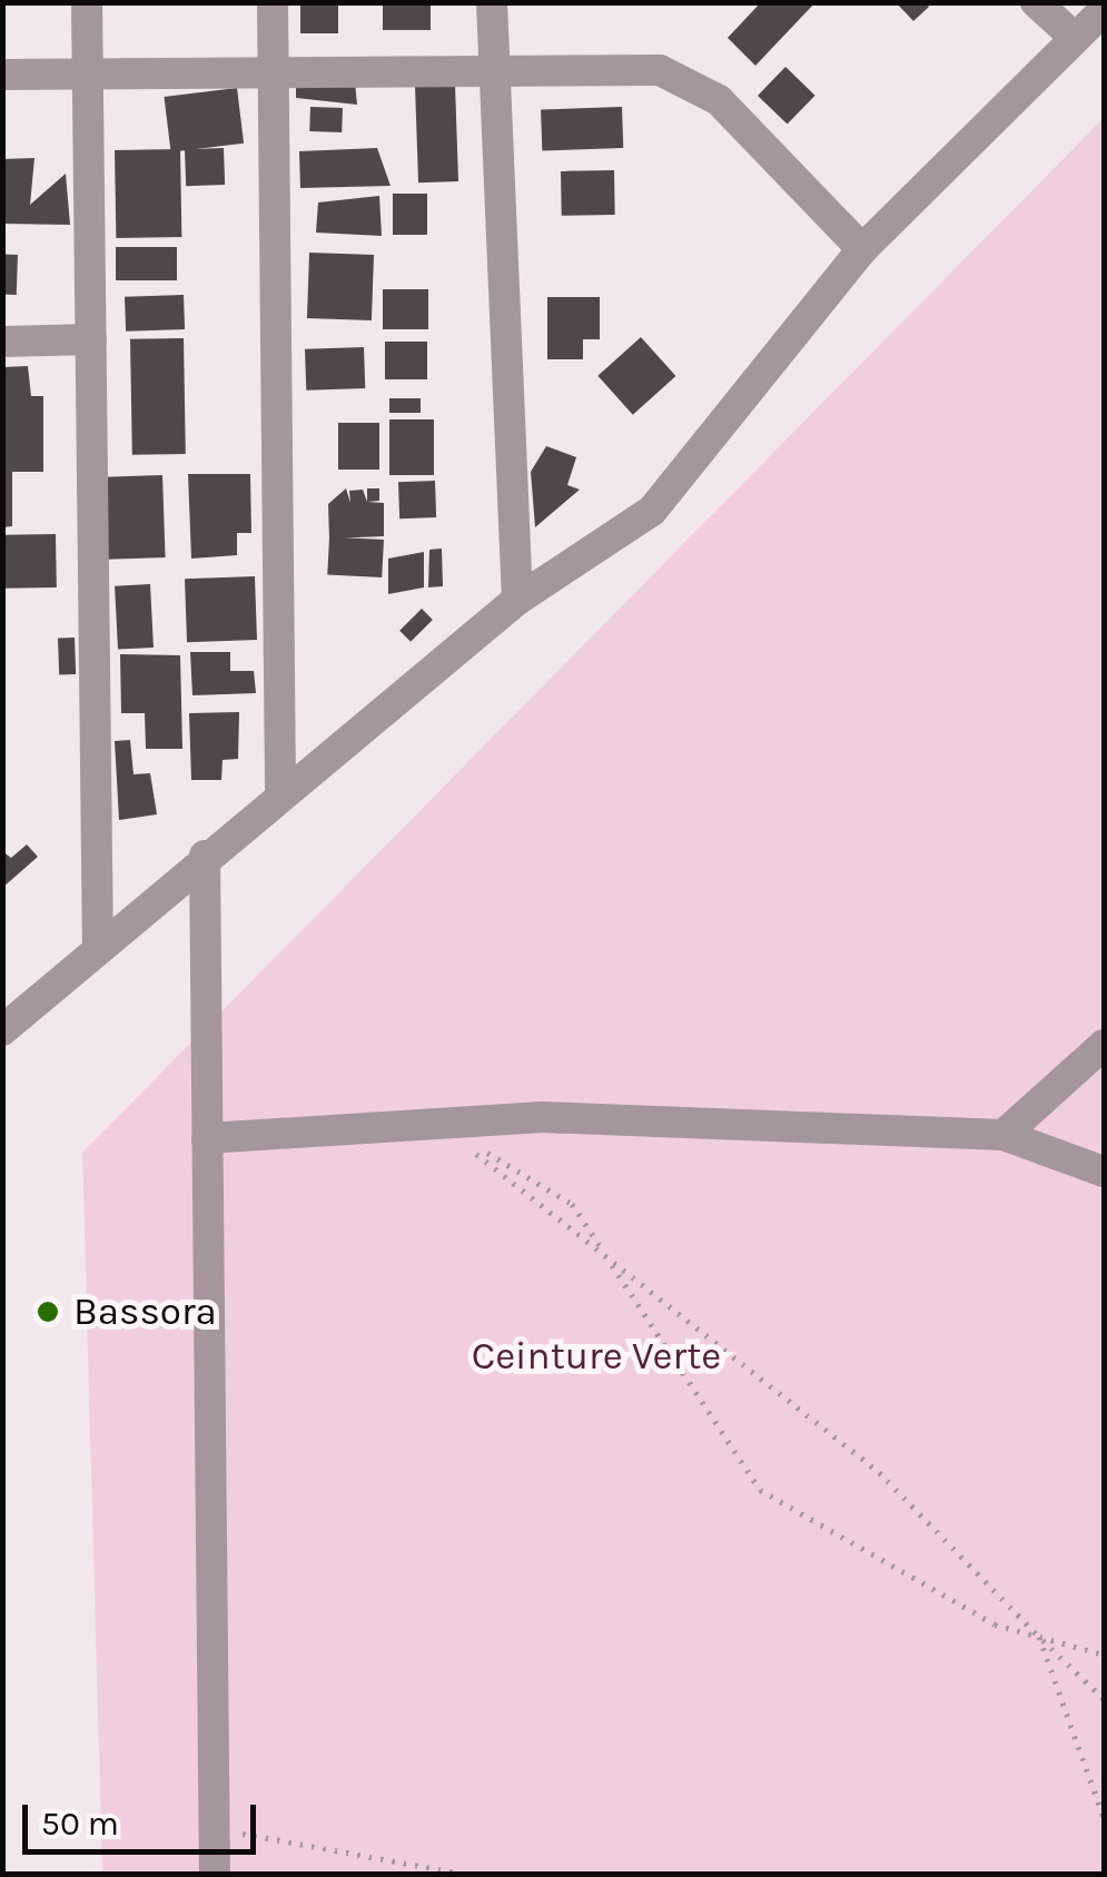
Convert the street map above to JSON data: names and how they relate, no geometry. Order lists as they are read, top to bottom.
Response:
{
  "parks": ["Ceinture Verte"],
  "places": ["Bassora"],
  "scale_bar": "50 m"
}
